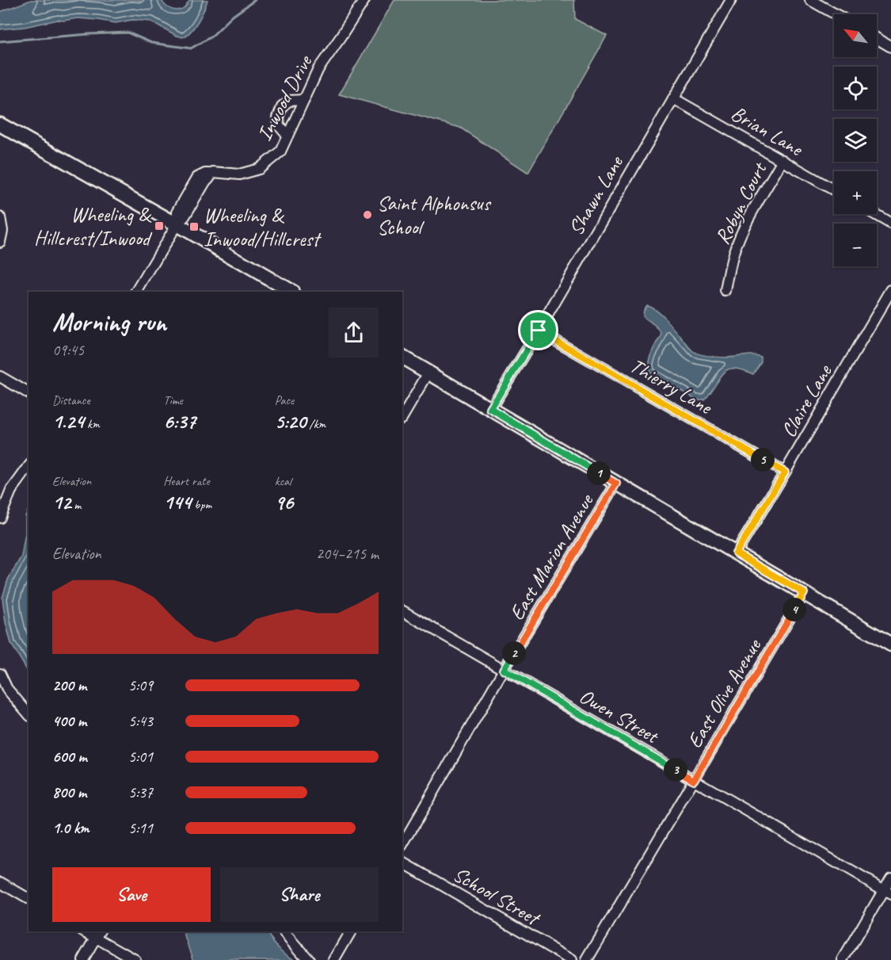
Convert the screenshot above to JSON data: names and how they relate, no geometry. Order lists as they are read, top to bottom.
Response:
{
  "streets": {
    "street": [
      "Inwood Drive",
      "Brian Lane",
      "Shawn Lane",
      "Robyn Court",
      "Thierry Lane",
      "Claire Lane",
      "East Marion Avenue",
      "East Olive Avenue",
      "Owen Street",
      "School Street"
    ]
  },
  "crossings": [
    ["Brian Lane", "Shawn Lane"],
    ["Brian Lane", "Robyn Court"],
    ["Shawn Lane", "Thierry Lane"],
    ["Thierry Lane", "Claire Lane"],
    ["East Marion Avenue", "Owen Street"],
    ["East Olive Avenue", "Owen Street"]
  ],
  "places": {
    "other": ["Saint Alphonsus School"],
    "transit": ["Wheeling & Hillcrest/Inwood", "Wheeling & Inwood/Hillcrest"]
  },
  "north": "top left",
  "page": {
    "map_buttons": ["+", "−"],
    "heading": ["Morning run", "09:45"],
    "stats": [
      ["Distance", "1.24 km"],
      ["Time", "6:37"],
      ["Pace", "5:20 /km"],
      ["Elevation", "12 m"],
      ["Heart rate", "144 bpm"],
      ["kcal", "96"]
    ],
    "pins": [
      "5",
      "1",
      "4",
      "2",
      "3"
    ],
    "chart": ["Elevation", "204–215 m"],
    "list": [
      {
        "name": "200 m",
        "note": "5:09"
      },
      {
        "name": "400 m",
        "note": "5:43"
      },
      {
        "name": "600 m",
        "note": "5:01"
      },
      {
        "name": "800 m",
        "note": "5:37"
      },
      {
        "name": "1.0 km",
        "note": "5:11"
      }
    ],
    "buttons": ["Save", "Share"]
  }
}
